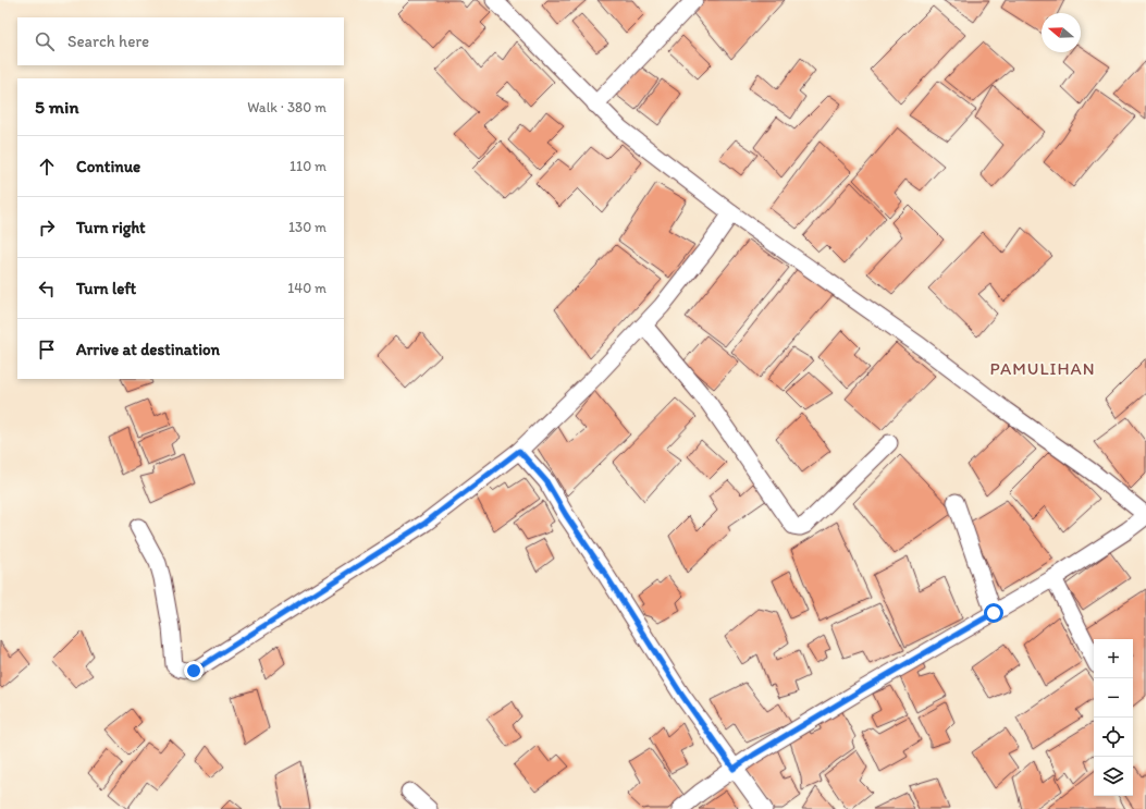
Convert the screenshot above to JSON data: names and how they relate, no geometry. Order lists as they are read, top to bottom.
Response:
{
  "districts": ["PAMULIHAN"],
  "north": "left",
  "page": {
    "search": "Search here",
    "heading": ["5 min", "Walk · 380 m"],
    "list": [
      ["Continue", "110 m"],
      ["Turn right", "130 m"],
      ["Turn left", "140 m"],
      "Arrive at destination"
    ],
    "map_buttons": ["+", "−"]
  }
}
